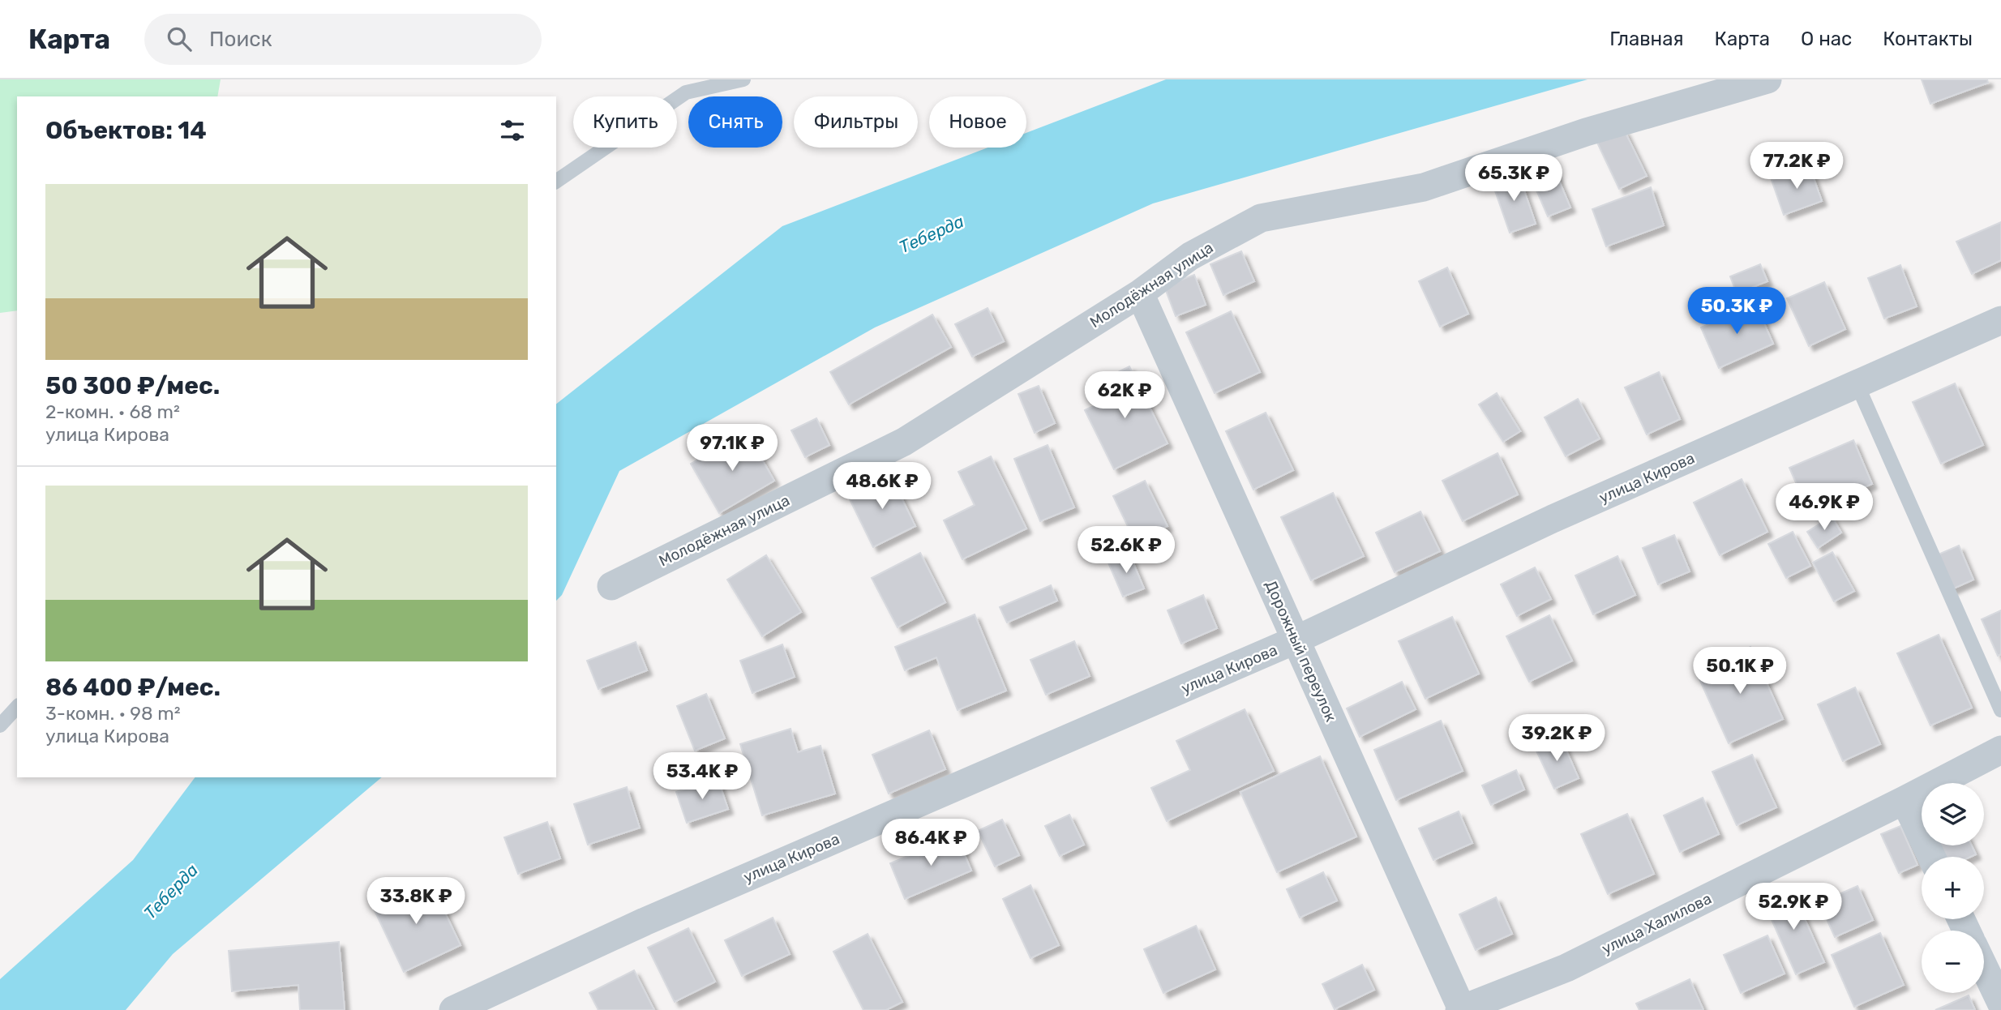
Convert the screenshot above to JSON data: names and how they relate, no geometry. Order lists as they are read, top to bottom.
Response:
{
  "streets": {
    "street": [
      "Молодёжная улица",
      "улица Кирова",
      "Дорожный переулок",
      "улица Халилова"
    ]
  },
  "crossings": [
    ["Молодёжная улица", "Дорожный переулок"],
    ["улица Кирова", "Дорожный переулок"],
    ["Дорожный переулок", "улица Халилова"]
  ],
  "water": ["Теберда"],
  "page": {
    "header": "Карта",
    "search": "Поиск",
    "nav": [
      "Главная",
      "Карта",
      "О нас",
      "Контакты"
    ],
    "chip": [
      "Купить",
      "Снять",
      "Фильтры",
      "Новое"
    ],
    "heading": "Объектов: 14",
    "price": [
      "77.2K ₽",
      "65.3K ₽",
      "50.3K ₽",
      "62K ₽",
      "97.1K ₽",
      "48.6K ₽",
      "46.9K ₽",
      "52.6K ₽",
      "50.1K ₽",
      "39.2K ₽",
      "53.4K ₽",
      "86.4K ₽",
      "33.8K ₽",
      "52.9K ₽"
    ],
    "list": [
      {
        "name": "50 300 ₽/мес.",
        "note": "2-комн. · 68 m² · улица Кирова"
      },
      {
        "name": "86 400 ₽/мес.",
        "note": "3-комн. · 98 m² · улица Кирова"
      }
    ],
    "map_buttons": ["+", "−"]
  }
}
